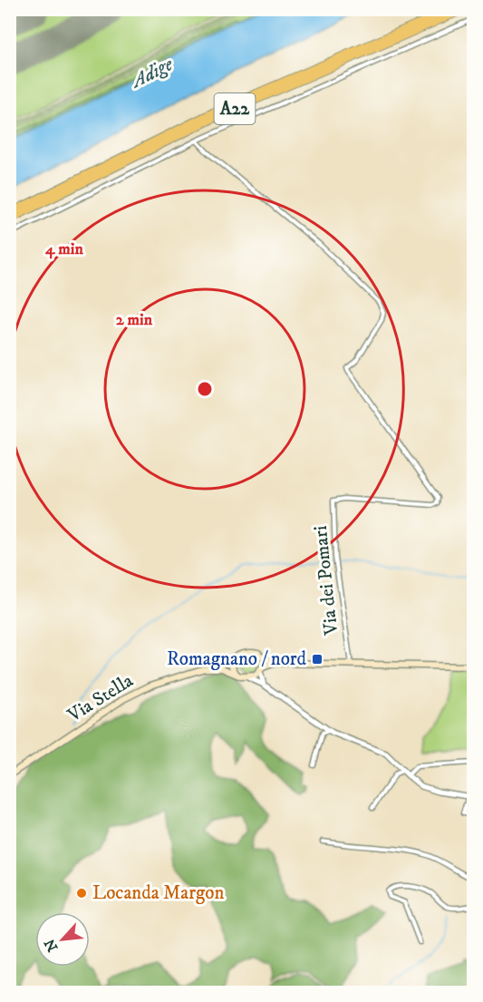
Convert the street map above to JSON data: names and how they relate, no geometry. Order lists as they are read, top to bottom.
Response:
{
  "streets": {
    "highway": ["A22"],
    "main road": ["Via dei Pomari", "Via Stella"]
  },
  "crossings": [
    ["Via dei Pomari", "Via Stella"]
  ],
  "water": ["Adige"],
  "places": {
    "transit": ["Romagnano / nord"],
    "other": ["Locanda Margon"]
  },
  "north": "bottom left",
  "rings": ["4 min", "2 min"]
}
